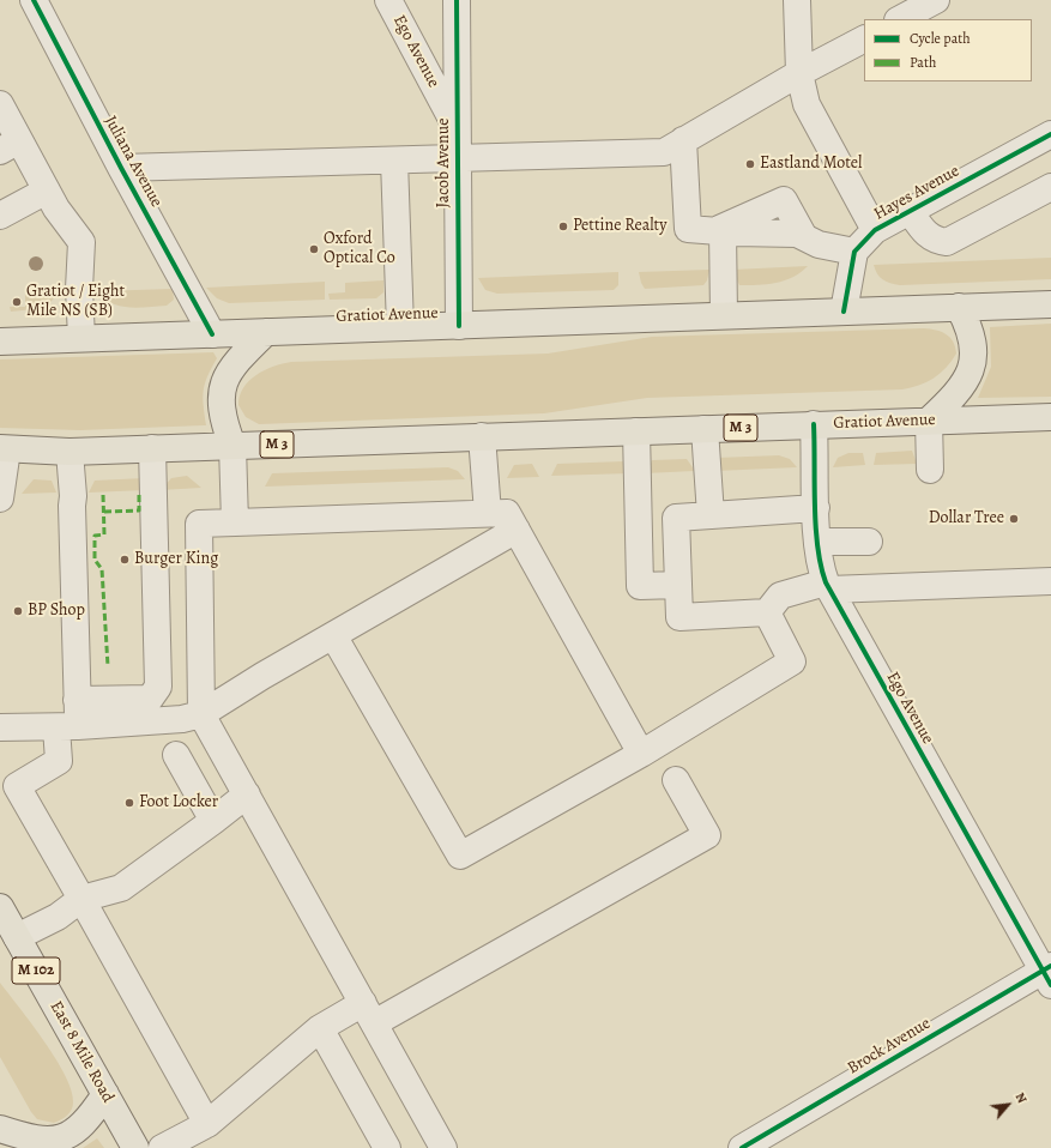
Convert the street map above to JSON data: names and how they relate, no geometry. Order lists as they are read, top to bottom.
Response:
{
  "streets": {
    "main road": [
      "Gratiot Avenue",
      "M 3",
      "M 102",
      "East 8 Mile Road"
    ],
    "street": [
      "Ego Avenue",
      "Juliana Avenue",
      "Jacob Avenue",
      "Hayes Avenue",
      "Brock Avenue"
    ]
  },
  "crossings": [
    ["Ego Avenue", "Jacob Avenue"],
    ["Ego Avenue", "Gratiot Avenue"],
    ["Ego Avenue", "Brock Avenue"],
    ["Juliana Avenue", "Gratiot Avenue"],
    ["Jacob Avenue", "Gratiot Avenue"]
  ],
  "places": [
    "Eastland Motel",
    "Pettine Realty",
    "Oxford Optical Co",
    "Gratiot / Eight Mile NS (SB)",
    "Dollar Tree",
    "Burger King",
    "BP Shop",
    "Foot Locker"
  ],
  "legend": ["Cycle path", "Path"],
  "north": "top right"
}
